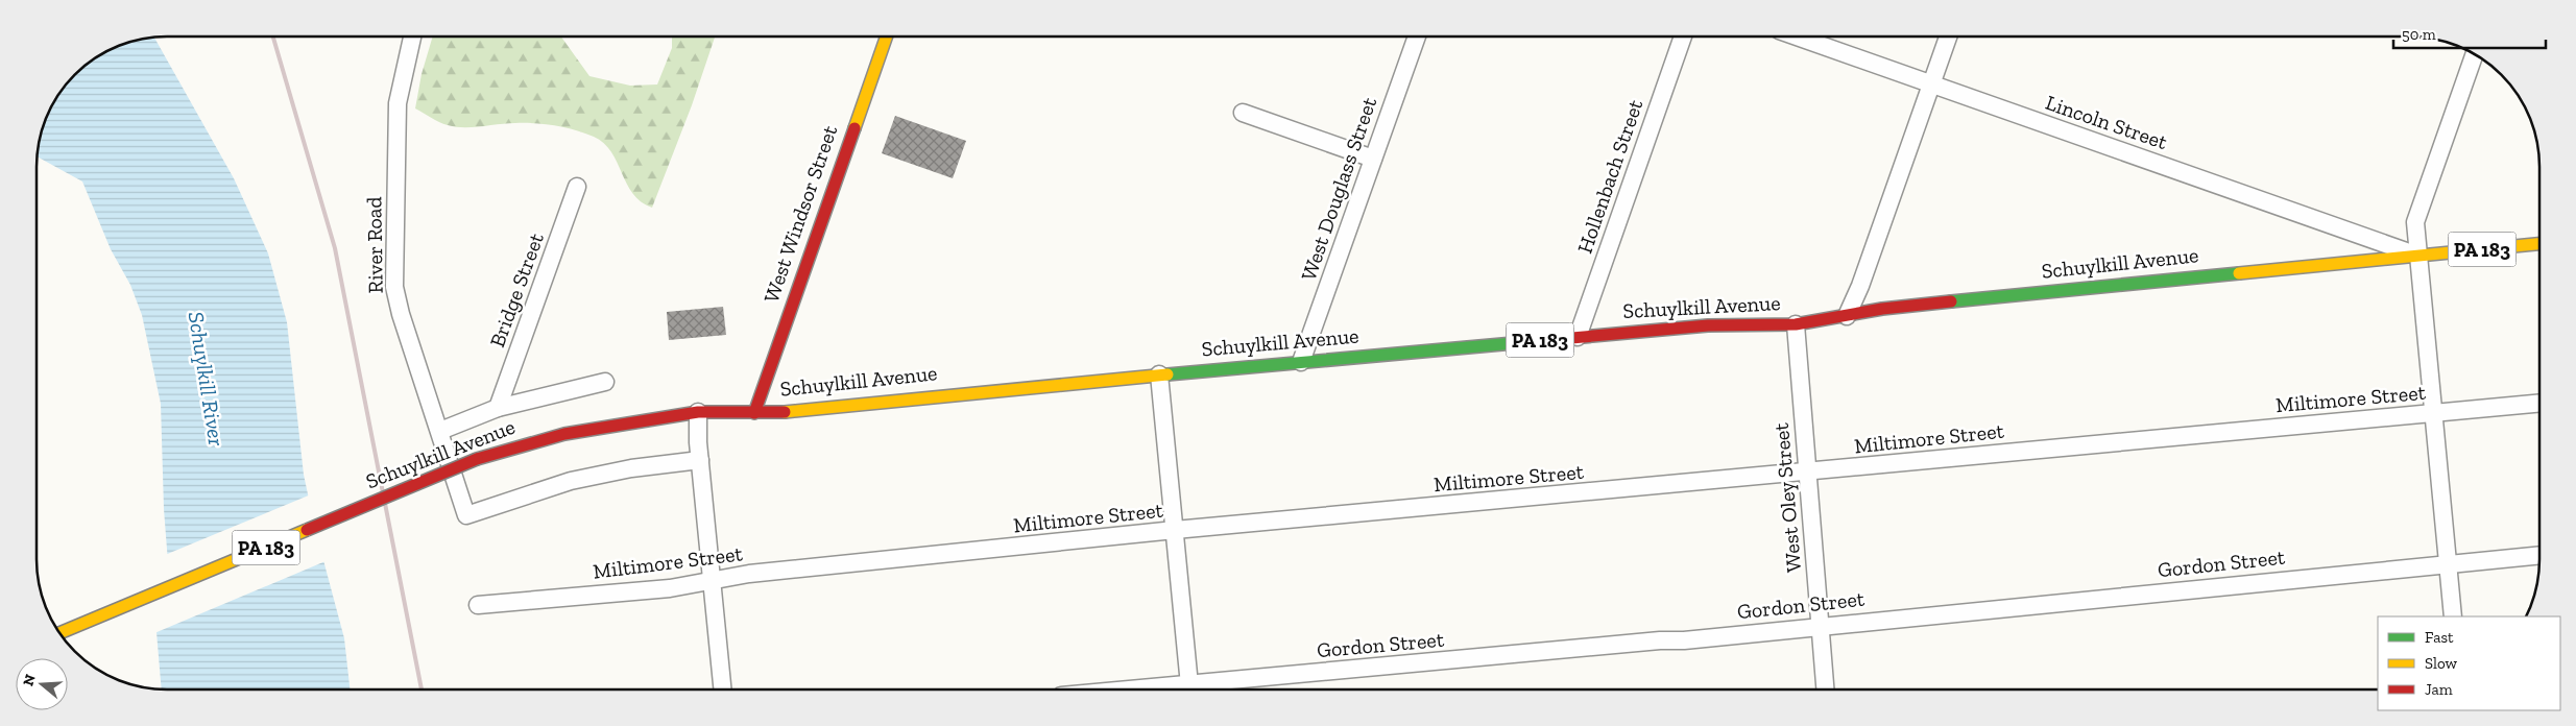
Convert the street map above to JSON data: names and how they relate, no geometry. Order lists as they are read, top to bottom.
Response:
{
  "streets": {
    "main road": ["West Windsor Street", "PA 183", "Schuylkill Avenue"],
    "street": [
      "Lincoln Street",
      "Hollenbach Street",
      "West Douglass Street",
      "River Road",
      "Bridge Street",
      "Miltimore Street",
      "West Oley Street",
      "Gordon Street"
    ]
  },
  "crossings": [
    ["Lincoln Street", "Schuylkill Avenue"],
    ["Hollenbach Street", "Schuylkill Avenue"],
    ["West Douglass Street", "Schuylkill Avenue"],
    ["West Windsor Street", "Schuylkill Avenue"],
    ["River Road", "Schuylkill Avenue"],
    ["Schuylkill Avenue", "Bridge Street"],
    ["Schuylkill Avenue", "West Oley Street"],
    ["Miltimore Street", "West Oley Street"],
    ["West Oley Street", "Gordon Street"]
  ],
  "water": ["Schuylkill River"],
  "legend": ["Fast", "Slow", "Jam"],
  "scale_bar": "50 m",
  "north": "left"
}
